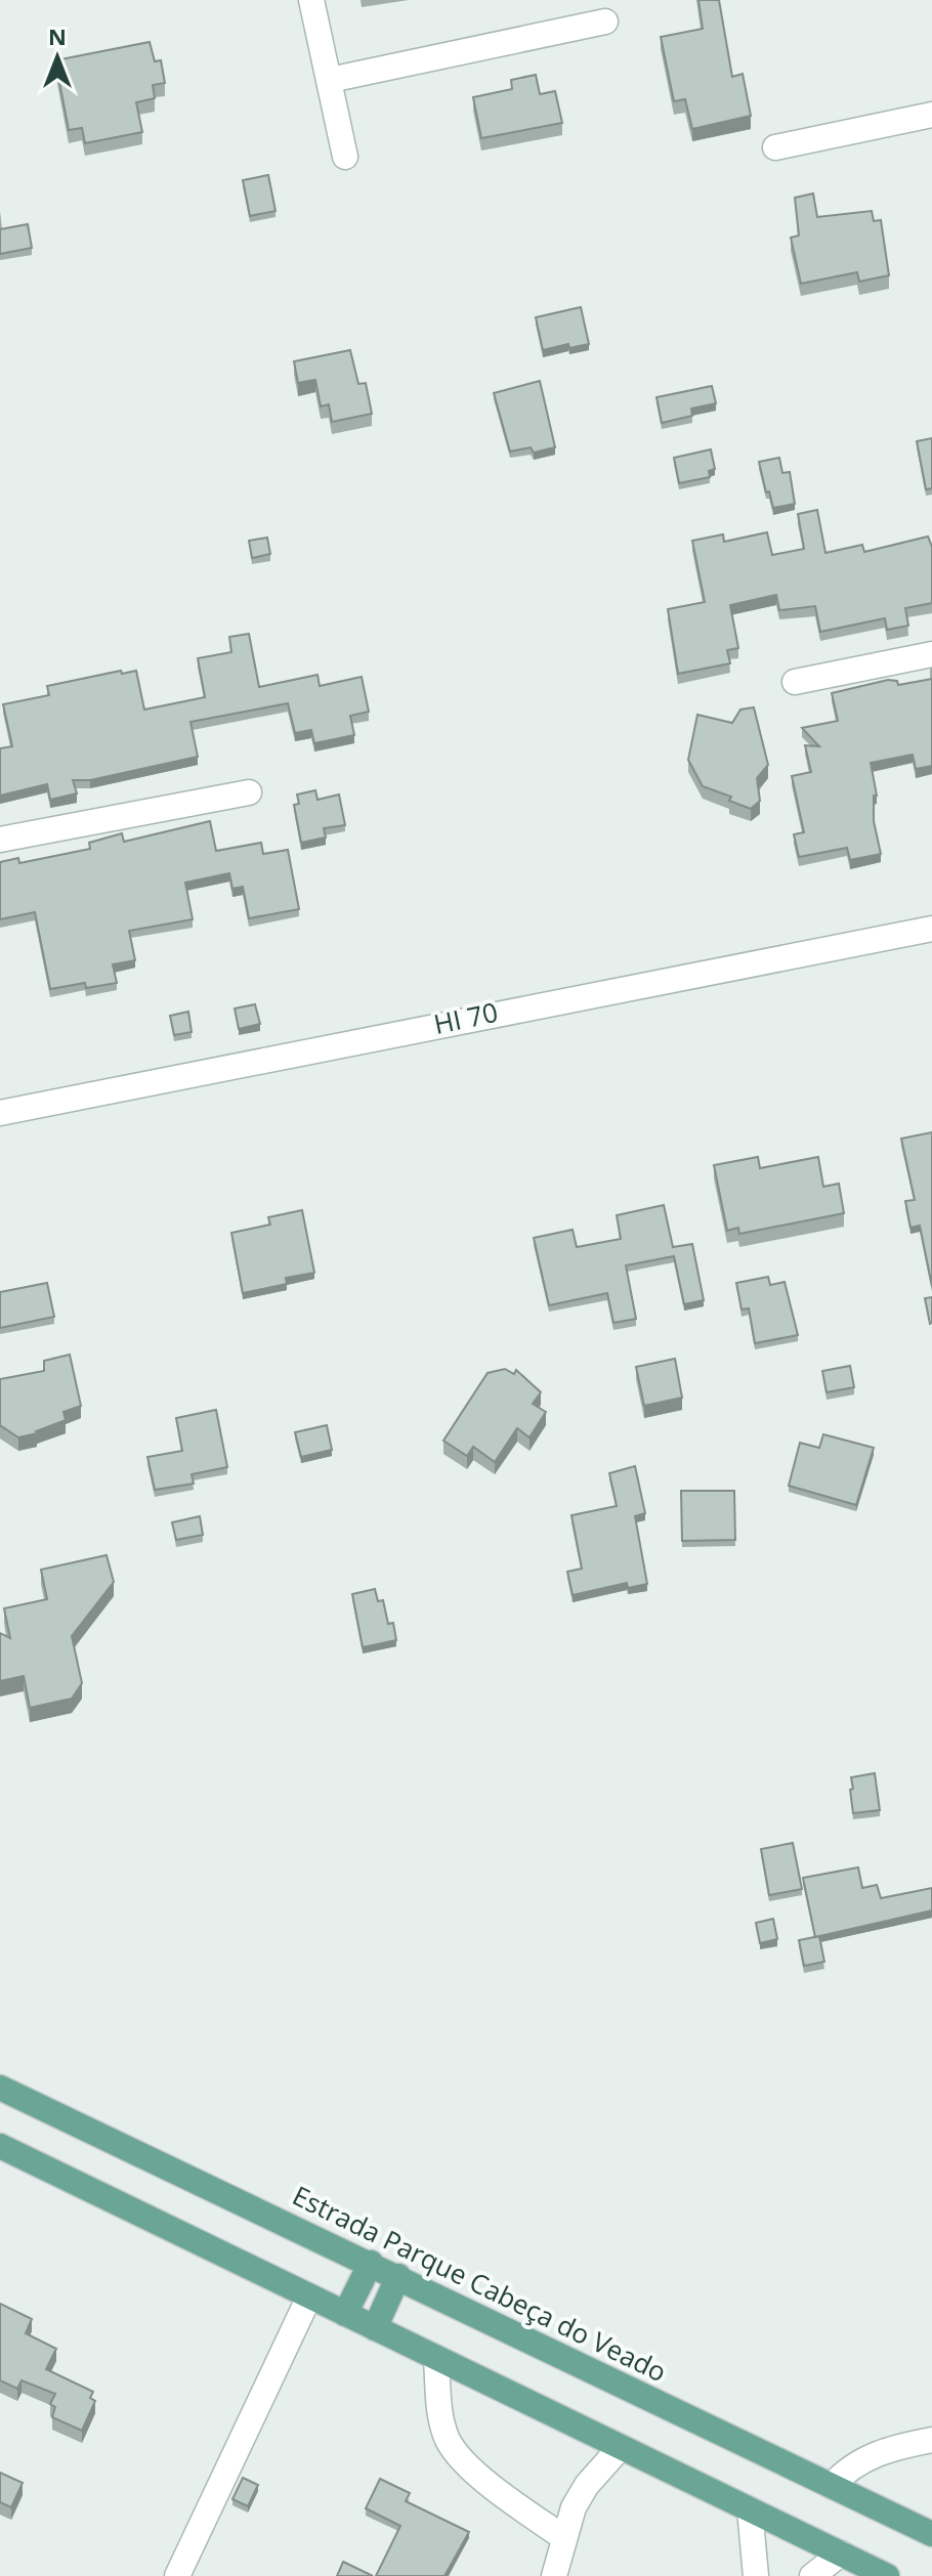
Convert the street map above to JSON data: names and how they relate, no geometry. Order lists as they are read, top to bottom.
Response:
{
  "streets": {
    "main road": ["Estrada Parque Cabeça do Veado"],
    "street": ["HI 70"]
  },
  "north": "top"
}
